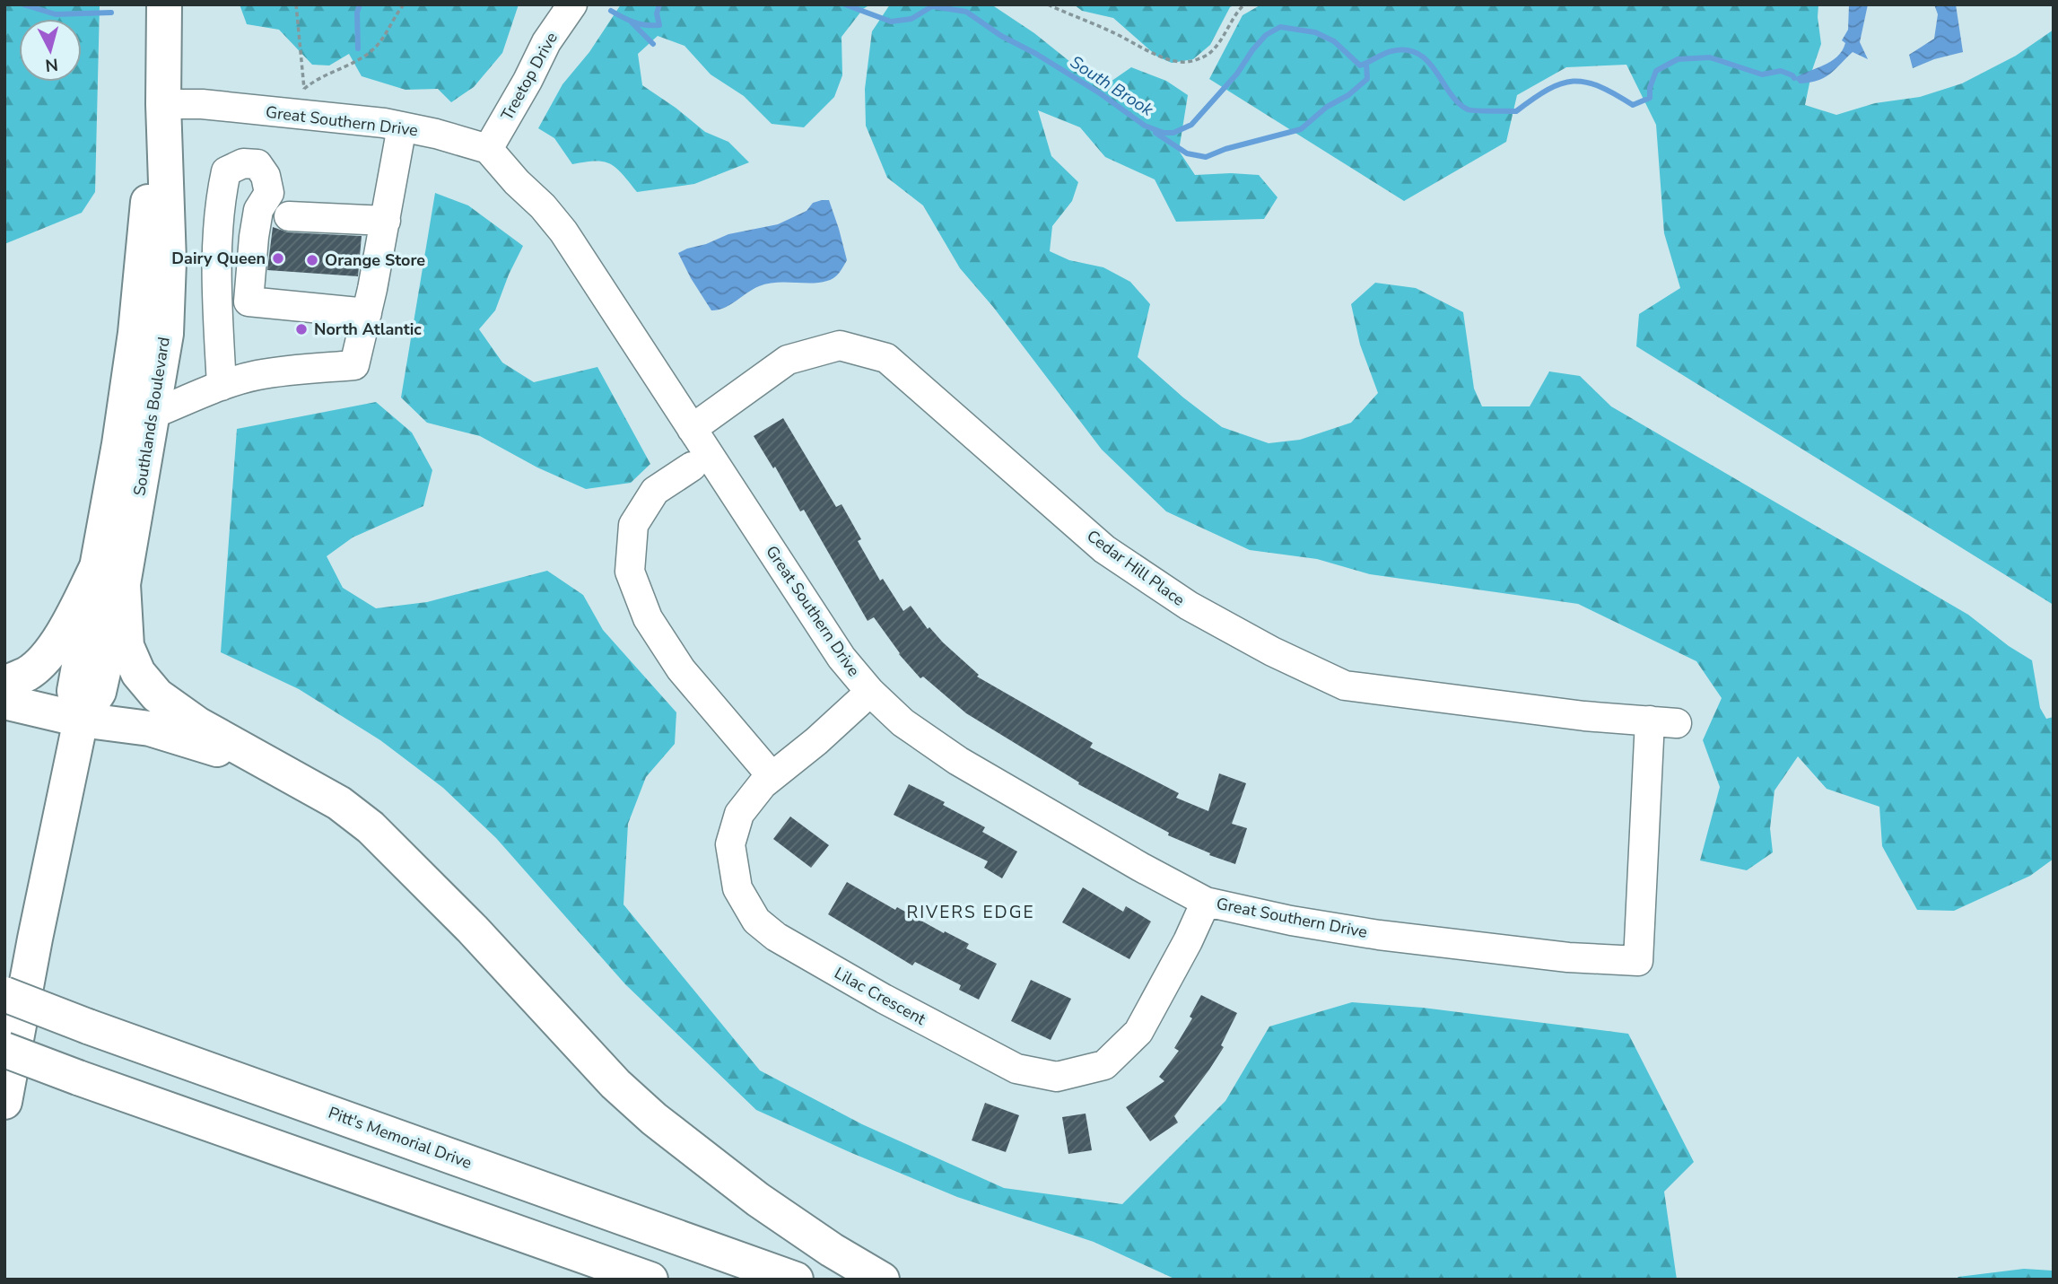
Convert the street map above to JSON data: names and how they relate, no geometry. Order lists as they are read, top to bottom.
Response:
{
  "streets": {
    "main road": ["Southlands Boulevard", "Pitt's Memorial Drive"],
    "street": [
      "Treetop Drive",
      "Great Southern Drive",
      "Cedar Hill Place",
      "Lilac Crescent"
    ]
  },
  "crossings": [
    ["Treetop Drive", "Great Southern Drive"],
    ["Great Southern Drive", "Southlands Boulevard"],
    ["Great Southern Drive", "Cedar Hill Place"],
    ["Great Southern Drive", "Lilac Crescent"]
  ],
  "districts": ["RIVERS EDGE"],
  "water": ["South Brook"],
  "places": ["Dairy Queen", "Orange Store", "North Atlantic"],
  "north": "bottom"
}
